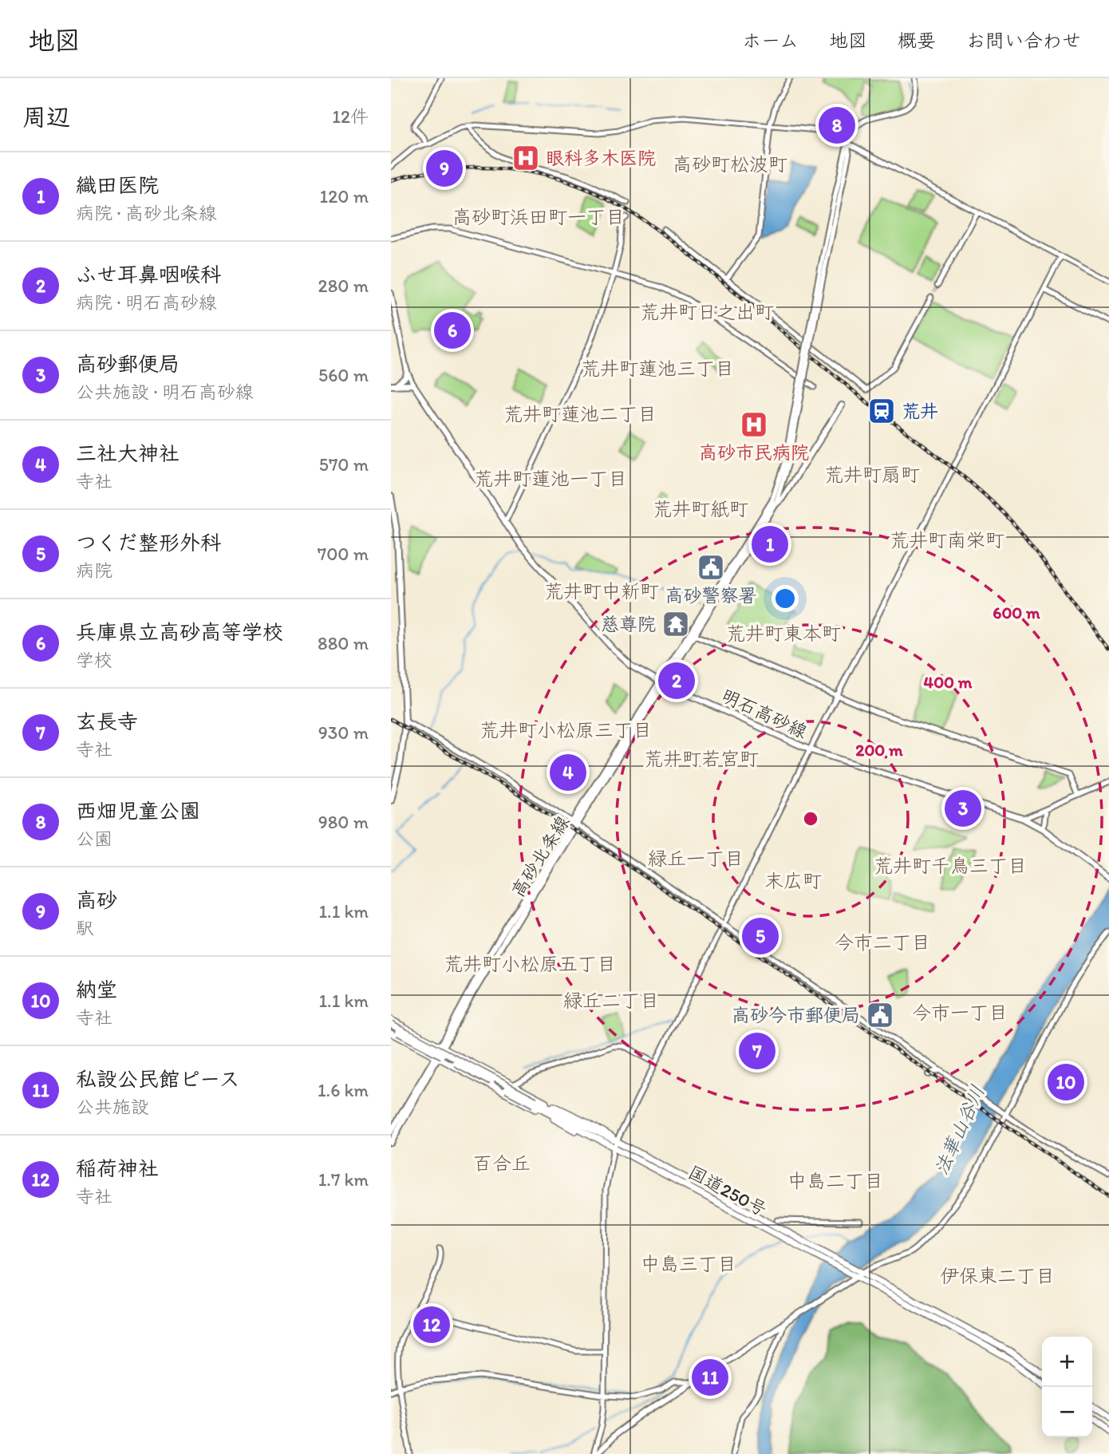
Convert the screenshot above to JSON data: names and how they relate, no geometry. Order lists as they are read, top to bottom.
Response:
{
  "streets": {
    "highway": ["国道250号"],
    "main road": ["明石高砂線", "高砂北条線"]
  },
  "crossings": [
    ["明石高砂線", "高砂北条線"]
  ],
  "districts": [
    "高砂町松波町",
    "高砂町浜田町一丁目",
    "荒井町日之出町",
    "荒井町蓮池三丁目",
    "荒井町蓮池二丁目",
    "荒井町扇町",
    "荒井町蓮池一丁目",
    "荒井町紙町",
    "荒井町南栄町",
    "荒井町中新町",
    "荒井町東本町",
    "荒井町小松原三丁目",
    "荒井町若宮町",
    "緑丘一丁目",
    "荒井町千鳥三丁目",
    "末広町",
    "今市二丁目",
    "荒井町小松原五丁目",
    "緑丘二丁目",
    "今市一丁目",
    "百合丘",
    "中島二丁目",
    "中島三丁目",
    "伊保東二丁目"
  ],
  "water": ["法華山谷川"],
  "places": {
    "hospital": ["眼科多木医院", "高砂市民病院"],
    "station": ["荒井"],
    "public building": ["高砂警察署", "高砂今市郵便局"],
    "temple": ["慈尊院"]
  },
  "page": {
    "header": "地図",
    "nav": [
      "ホーム",
      "地図",
      "概要",
      "お問い合わせ"
    ],
    "heading": ["周辺", "12件"],
    "pins": [
      "8",
      "9",
      "6",
      "1",
      "2",
      "4",
      "3",
      "5",
      "7",
      "10",
      "12",
      "11"
    ],
    "list": [
      {
        "mark": "1",
        "name": "織田医院",
        "note": "病院 · 高砂北条線",
        "value": "120 m"
      },
      {
        "mark": "2",
        "name": "ふせ耳鼻咽喉科",
        "note": "病院 · 明石高砂線",
        "value": "280 m"
      },
      {
        "mark": "3",
        "name": "高砂郵便局",
        "note": "公共施設 · 明石高砂線",
        "value": "560 m"
      },
      {
        "mark": "4",
        "name": "三社大神社",
        "note": "寺社",
        "value": "570 m"
      },
      {
        "mark": "5",
        "name": "つくだ整形外科",
        "note": "病院",
        "value": "700 m"
      },
      {
        "mark": "6",
        "name": "兵庫県立高砂高等学校",
        "note": "学校",
        "value": "880 m"
      },
      {
        "mark": "7",
        "name": "玄長寺",
        "note": "寺社",
        "value": "930 m"
      },
      {
        "mark": "8",
        "name": "西畑児童公園",
        "note": "公園",
        "value": "980 m"
      },
      {
        "mark": "9",
        "name": "高砂",
        "note": "駅",
        "value": "1.1 km"
      },
      {
        "mark": "10",
        "name": "納堂",
        "note": "寺社",
        "value": "1.1 km"
      },
      {
        "mark": "11",
        "name": "私設公民館ピース",
        "note": "公共施設",
        "value": "1.6 km"
      },
      {
        "mark": "12",
        "name": "稲荷神社",
        "note": "寺社",
        "value": "1.7 km"
      }
    ],
    "map_buttons": ["+", "−"]
  },
  "rings": ["600 m", "400 m", "200 m"]
}
